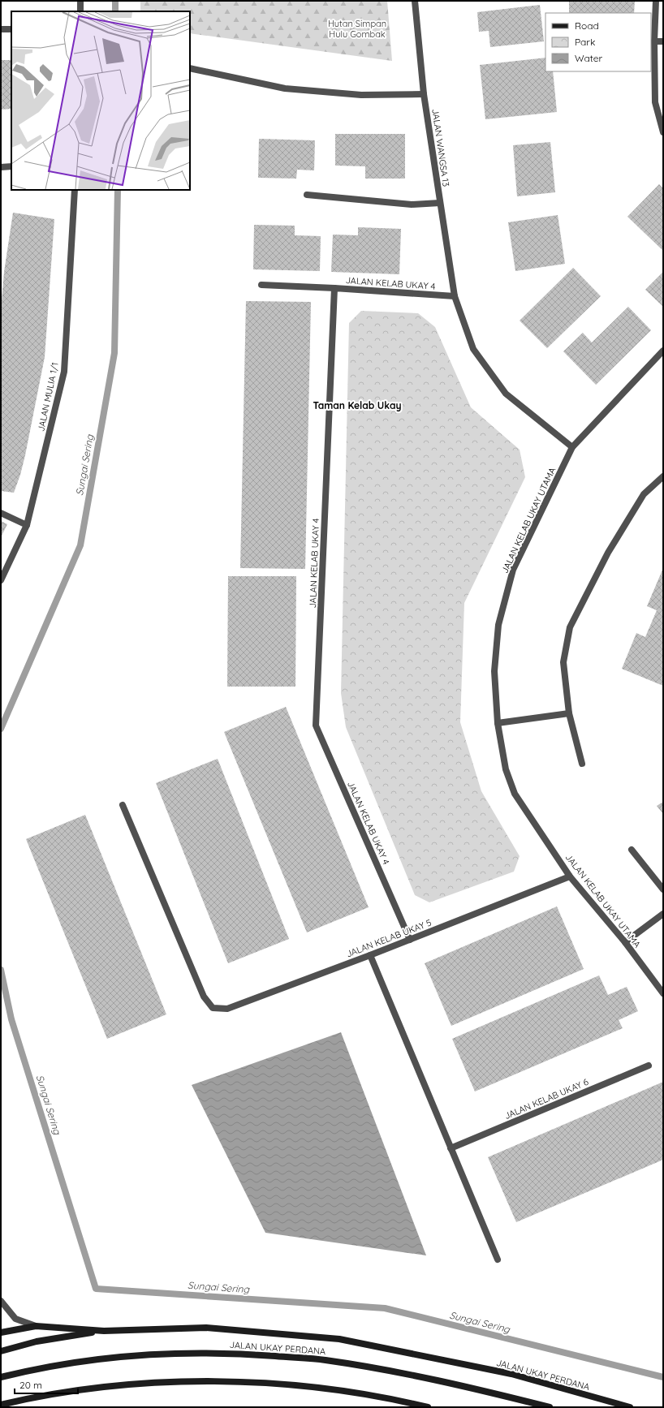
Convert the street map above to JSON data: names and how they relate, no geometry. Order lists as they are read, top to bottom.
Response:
{
  "streets": {
    "street": [
      "JALAN WANGSA 13",
      "JALAN KELAB UKAY 4",
      "JALAN MULIA 1/1",
      "JALAN KELAB UKAY UTAMA",
      "JALAN KELAB UKAY 5",
      "JALAN KELAB UKAY 6",
      "JALAN UKAY PERDANA"
    ]
  },
  "crossings": [
    ["JALAN WANGSA 13", "JALAN KELAB UKAY 4"],
    ["JALAN WANGSA 13", "JALAN KELAB UKAY UTAMA"],
    ["JALAN KELAB UKAY 4", "JALAN KELAB UKAY 5"],
    ["JALAN KELAB UKAY UTAMA", "JALAN KELAB UKAY 5"]
  ],
  "districts": ["Taman Kelab Ukay"],
  "water": ["Sungai Sering"],
  "parks": ["Hutan Simpan Hulu Gombak"],
  "legend": ["Road", "Park", "Water"],
  "scale_bar": "20 m"
}
